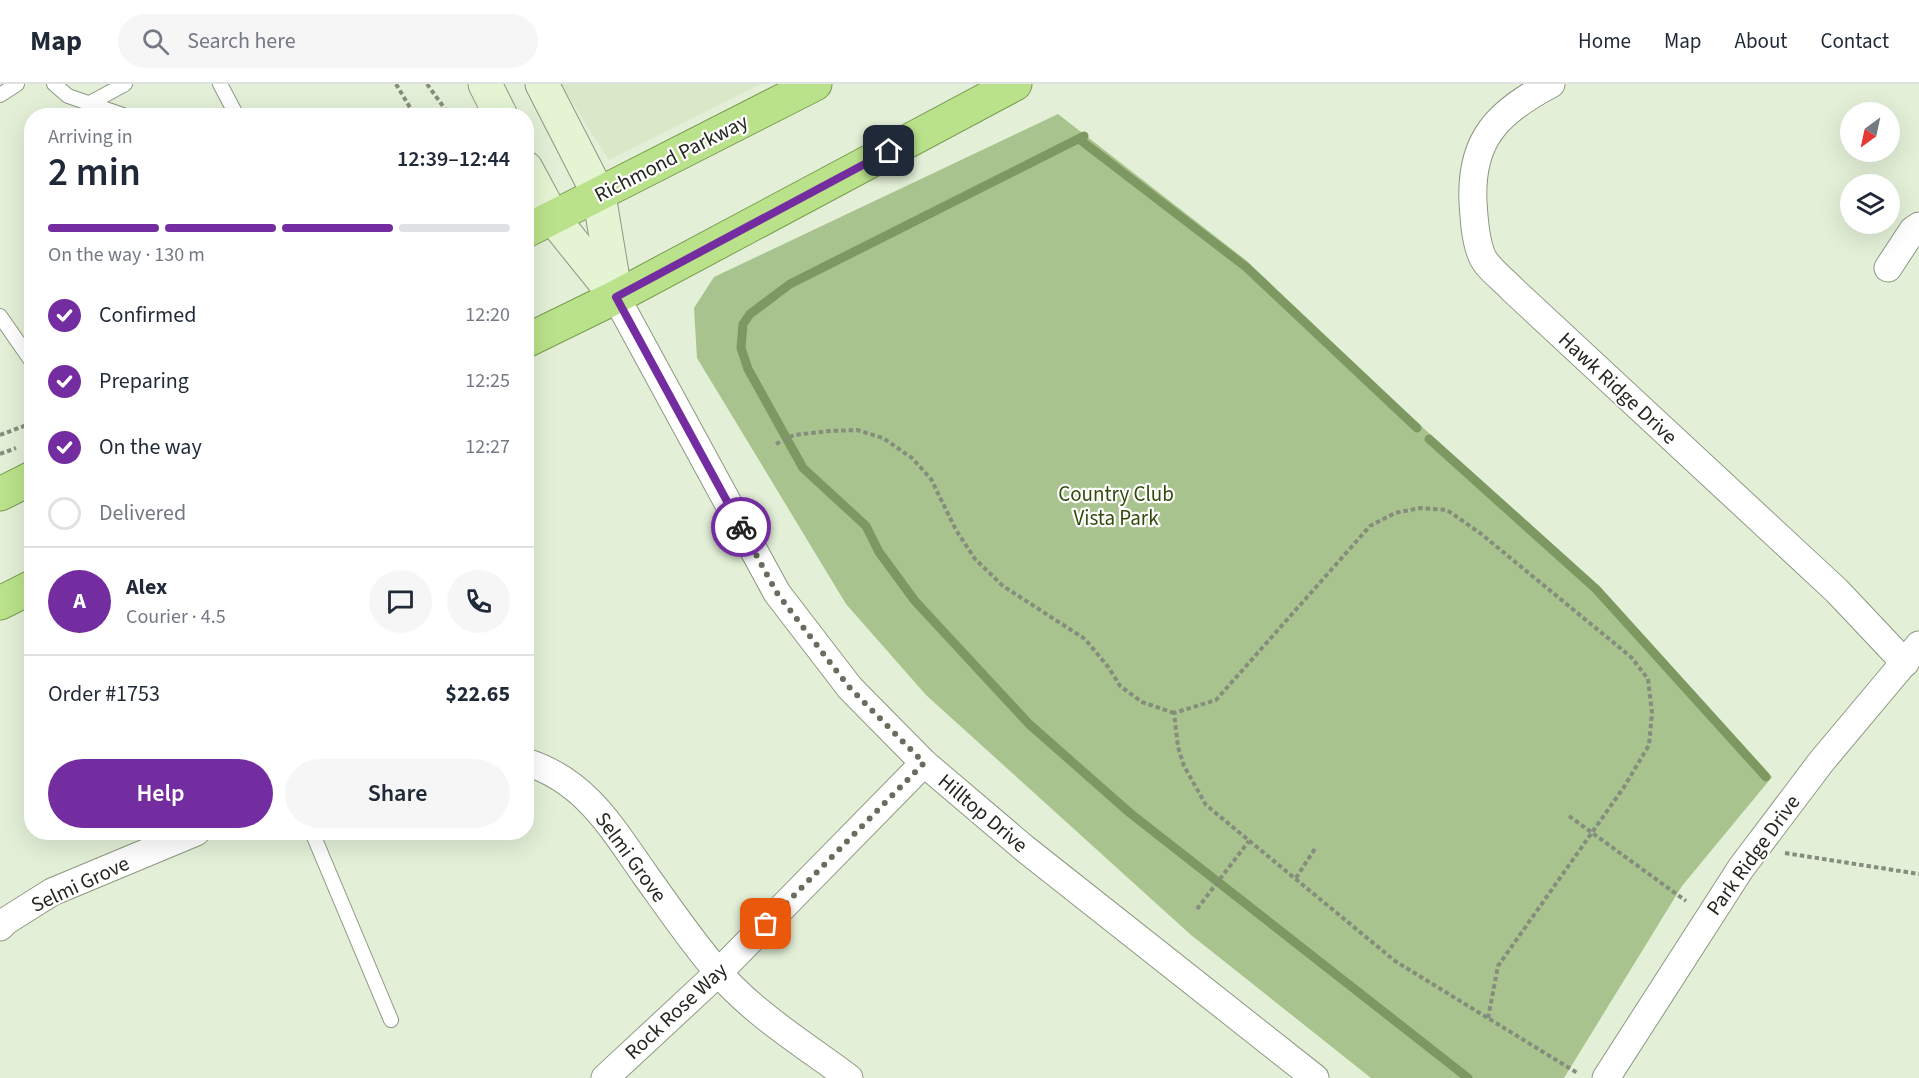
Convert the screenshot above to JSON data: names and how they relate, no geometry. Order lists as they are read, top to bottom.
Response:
{
  "streets": {
    "highway": ["Richmond Parkway"],
    "main road": ["Hilltop Drive"],
    "street": [
      "Hawk Ridge Drive",
      "Park Ridge Drive",
      "Selmi Grove",
      "Rock Rose Way"
    ]
  },
  "crossings": [
    ["Richmond Parkway", "Hilltop Drive"],
    ["Hawk Ridge Drive", "Park Ridge Drive"],
    ["Hilltop Drive", "Rock Rose Way"],
    ["Selmi Grove", "Rock Rose Way"]
  ],
  "parks": ["Country Club Vista Park"],
  "north": "bottom left",
  "page": {
    "header": "Map",
    "search": "Search here",
    "nav": [
      "Home",
      "Map",
      "About",
      "Contact"
    ],
    "heading": ["2 min", "Arriving in", "12:39–12:44"],
    "panel": [
      "Alex",
      "Courier · 4.5",
      "Order #1753",
      "$22.65"
    ],
    "bar": "On the way · 130 m",
    "list": [
      ["Confirmed", "12:20"],
      ["Preparing", "12:25"],
      ["On the way", "12:27"],
      "Delivered"
    ],
    "round": "A",
    "buttons": ["Help", "Share"]
  }
}
